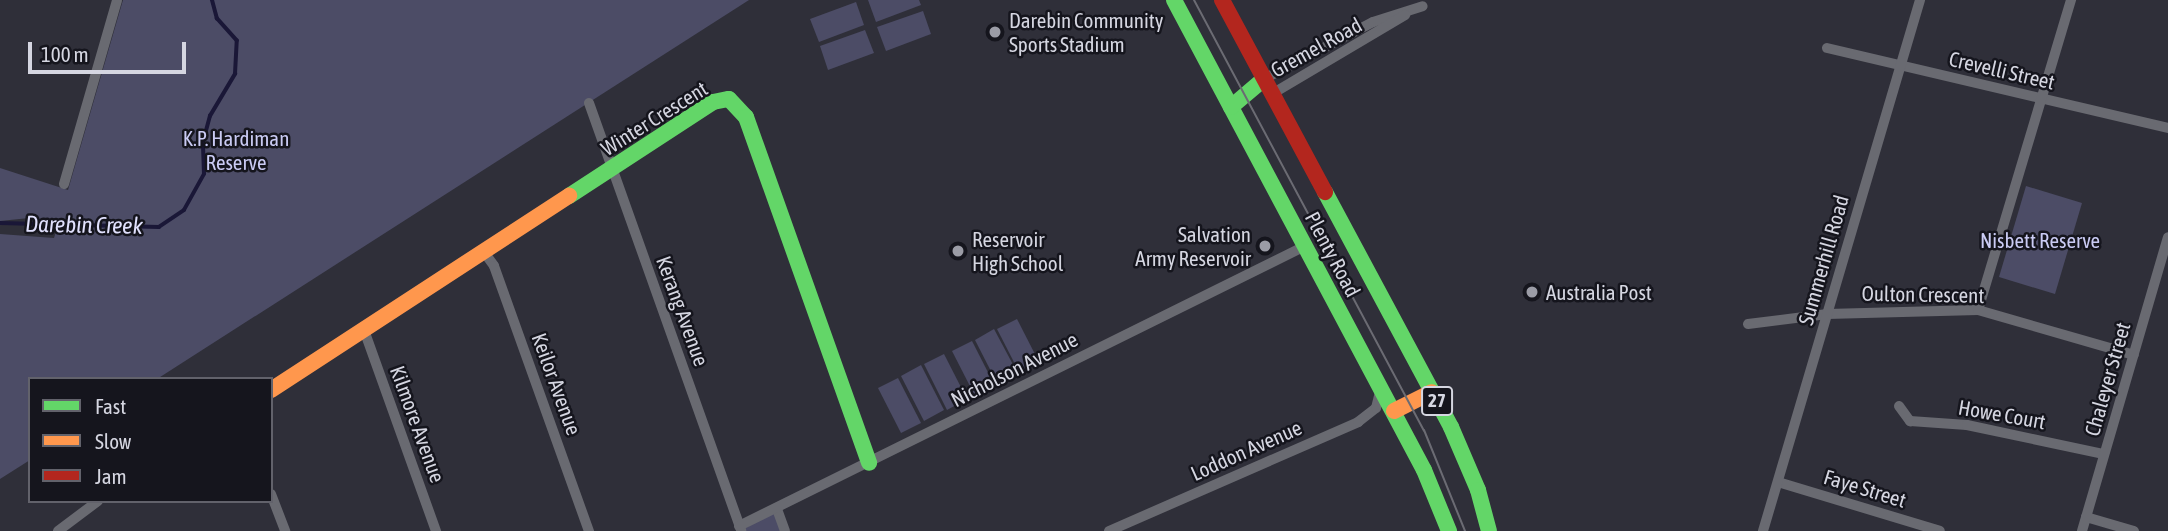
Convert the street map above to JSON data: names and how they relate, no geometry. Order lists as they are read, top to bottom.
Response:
{
  "streets": {
    "main road": ["Winter Crescent", "Plenty Road", "27"],
    "street": [
      "Gremel Road",
      "Crevelli Street",
      "Summerhill Road",
      "Oulton Crescent",
      "Kerang Avenue",
      "Nicholson Avenue",
      "Chaleyer Street",
      "Keilor Avenue",
      "Howe Court",
      "Kilmore Avenue",
      "Loddon Avenue",
      "Faye Street"
    ]
  },
  "crossings": [
    ["Gremel Road", "Plenty Road"],
    ["Crevelli Street", "Summerhill Road"],
    ["Winter Crescent", "Kerang Avenue"],
    ["Winter Crescent", "Nicholson Avenue"],
    ["Winter Crescent", "Keilor Avenue"],
    ["Winter Crescent", "Kilmore Avenue"],
    ["Plenty Road", "Nicholson Avenue"],
    ["Plenty Road", "Loddon Avenue"],
    ["Summerhill Road", "Oulton Crescent"],
    ["Summerhill Road", "Faye Street"],
    ["Oulton Crescent", "Chaleyer Street"],
    ["Kerang Avenue", "Nicholson Avenue"],
    ["Chaleyer Street", "Howe Court"]
  ],
  "water": ["Darebin Creek"],
  "parks": ["K.P. Hardiman Reserve", "Nisbett Reserve"],
  "places": [
    "Darebin Community Sports Stadium",
    "Salvation Army Reservoir",
    "Reservoir High School",
    "Australia Post"
  ],
  "legend": ["Fast", "Slow", "Jam"],
  "scale_bar": "100 m"
}
